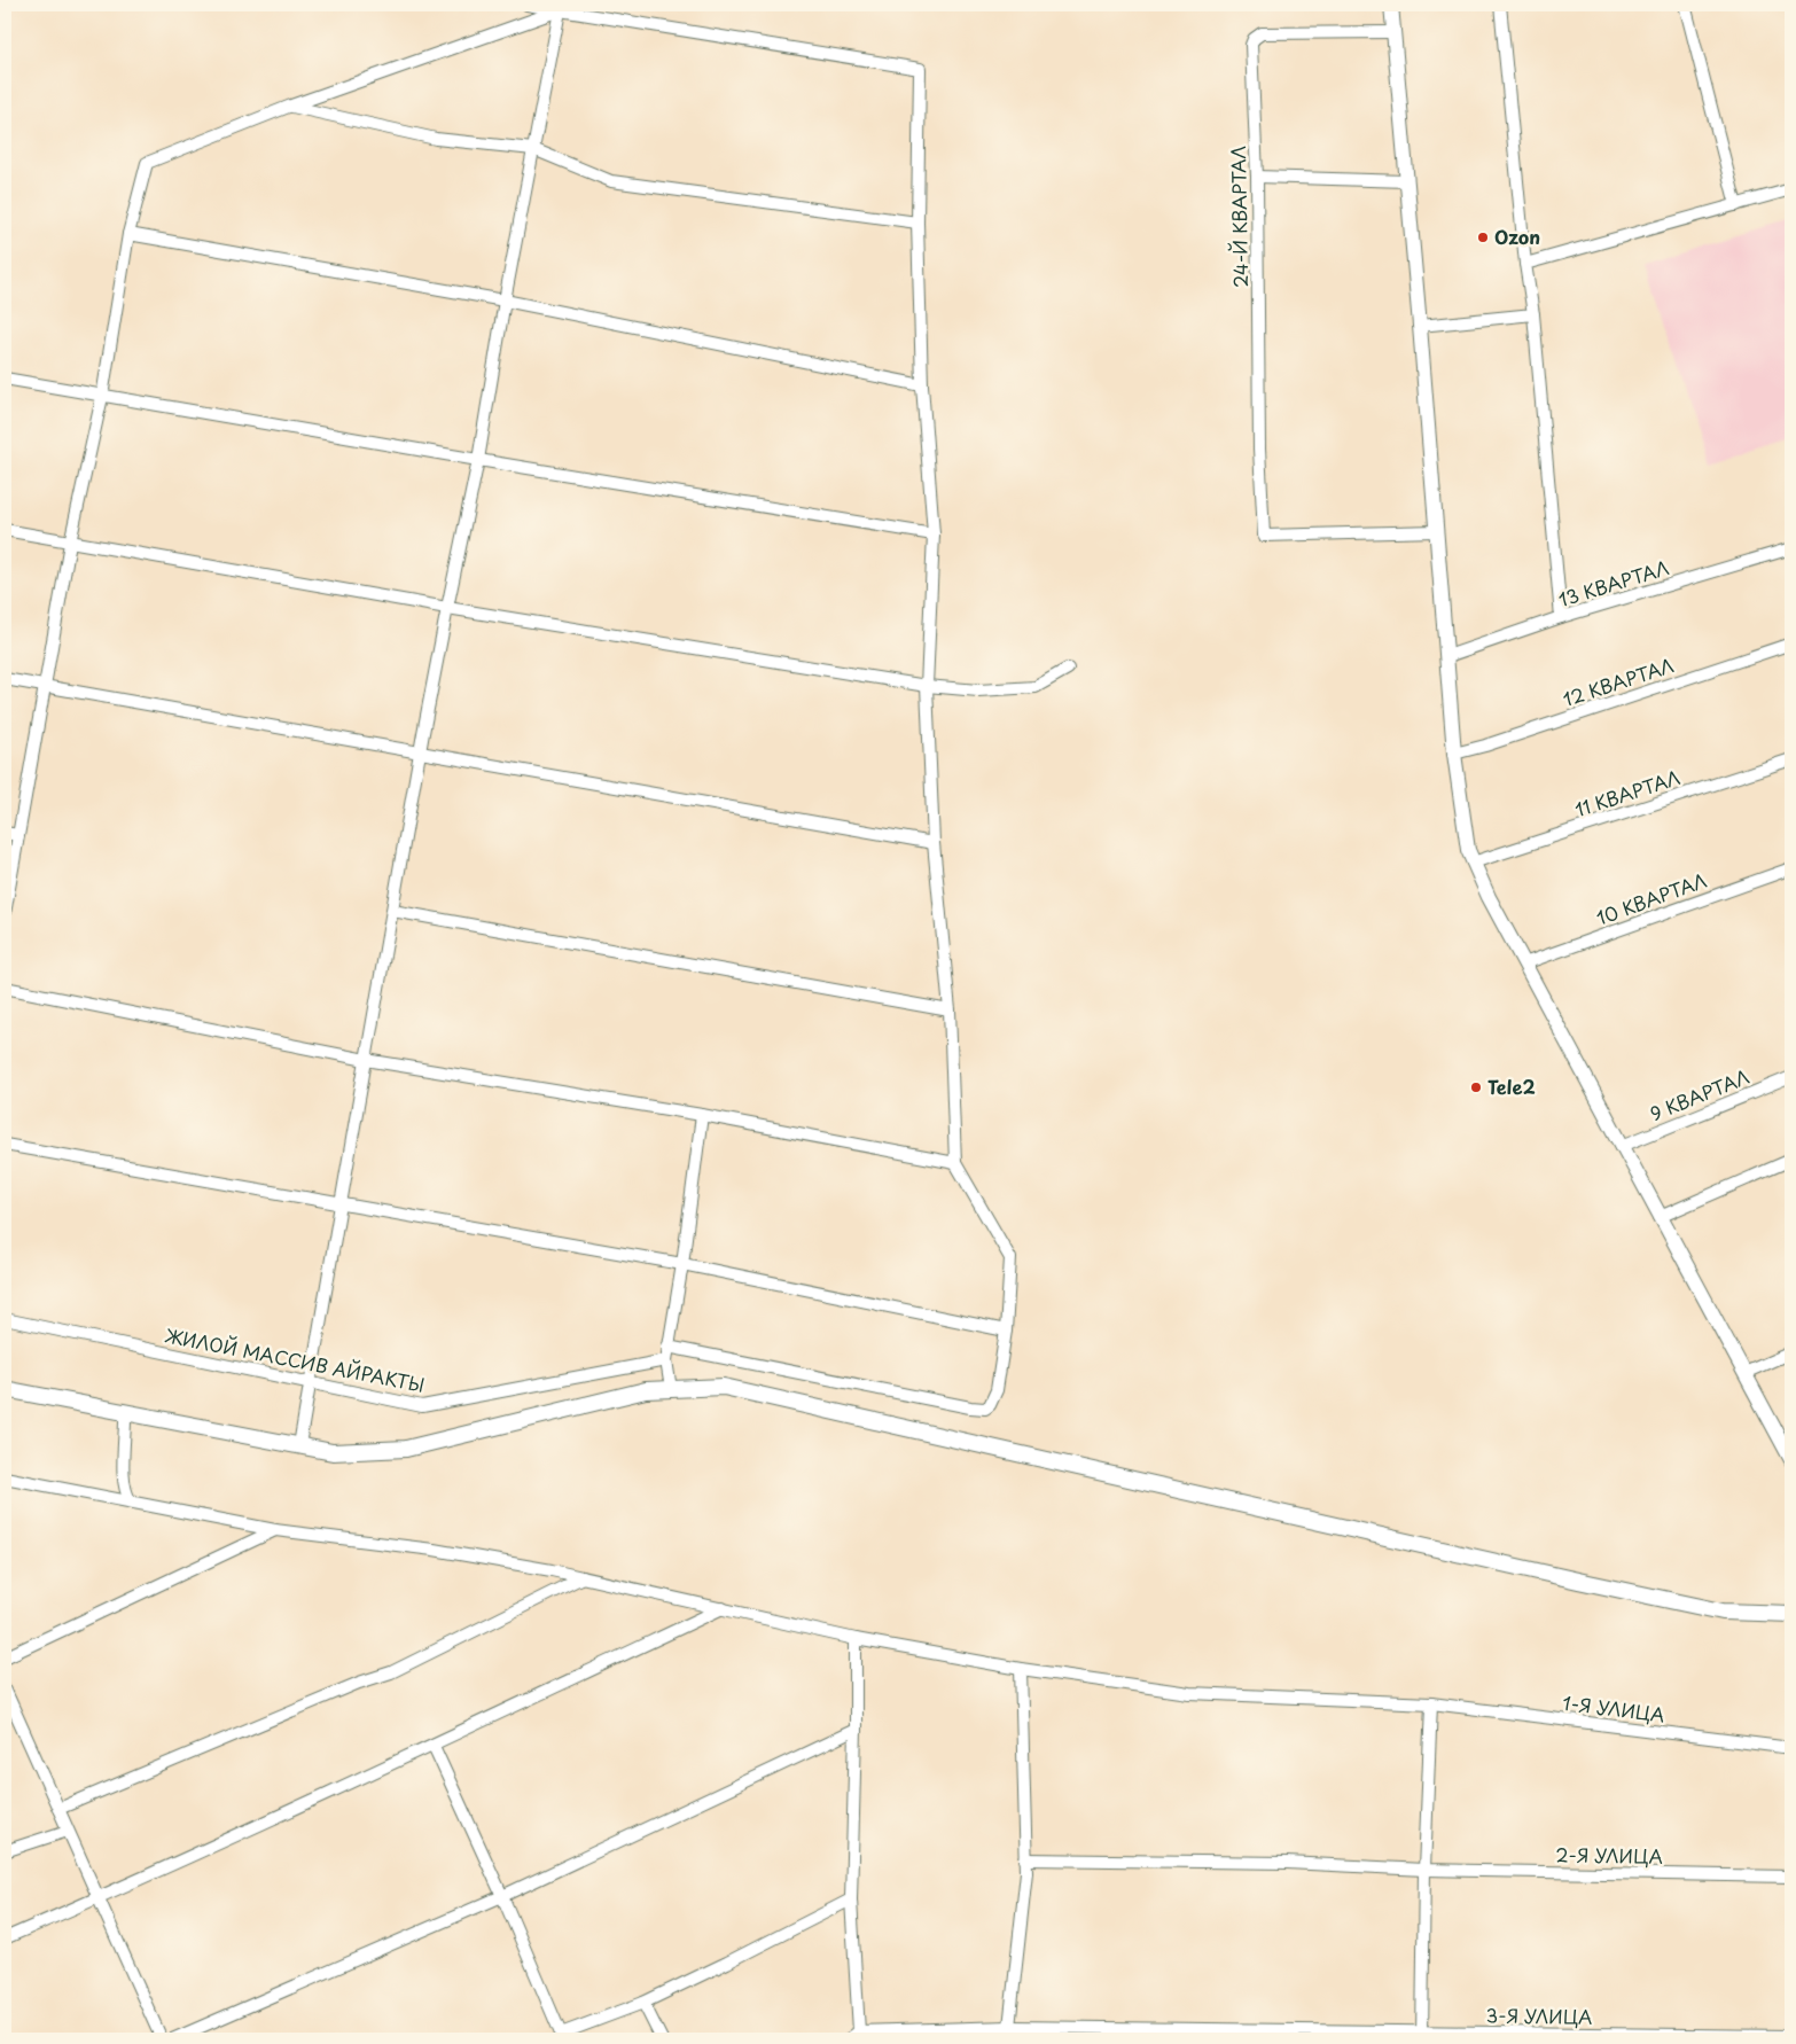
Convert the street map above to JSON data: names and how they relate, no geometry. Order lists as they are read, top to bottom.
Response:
{
  "streets": {
    "street": [
      "24-Й КВАРТАЛ",
      "13 КВАРТАЛ",
      "12 КВАРТАЛ",
      "11 КВАРТАЛ",
      "10 КВАРТАЛ",
      "9 КВАРТАЛ",
      "ЖИЛОЙ МАССИВ АЙРАКТЫ",
      "1-Я УЛИЦА",
      "2-Я УЛИЦА",
      "3-Я УЛИЦА"
    ]
  },
  "places": ["Ozon", "Tele2"]
}
